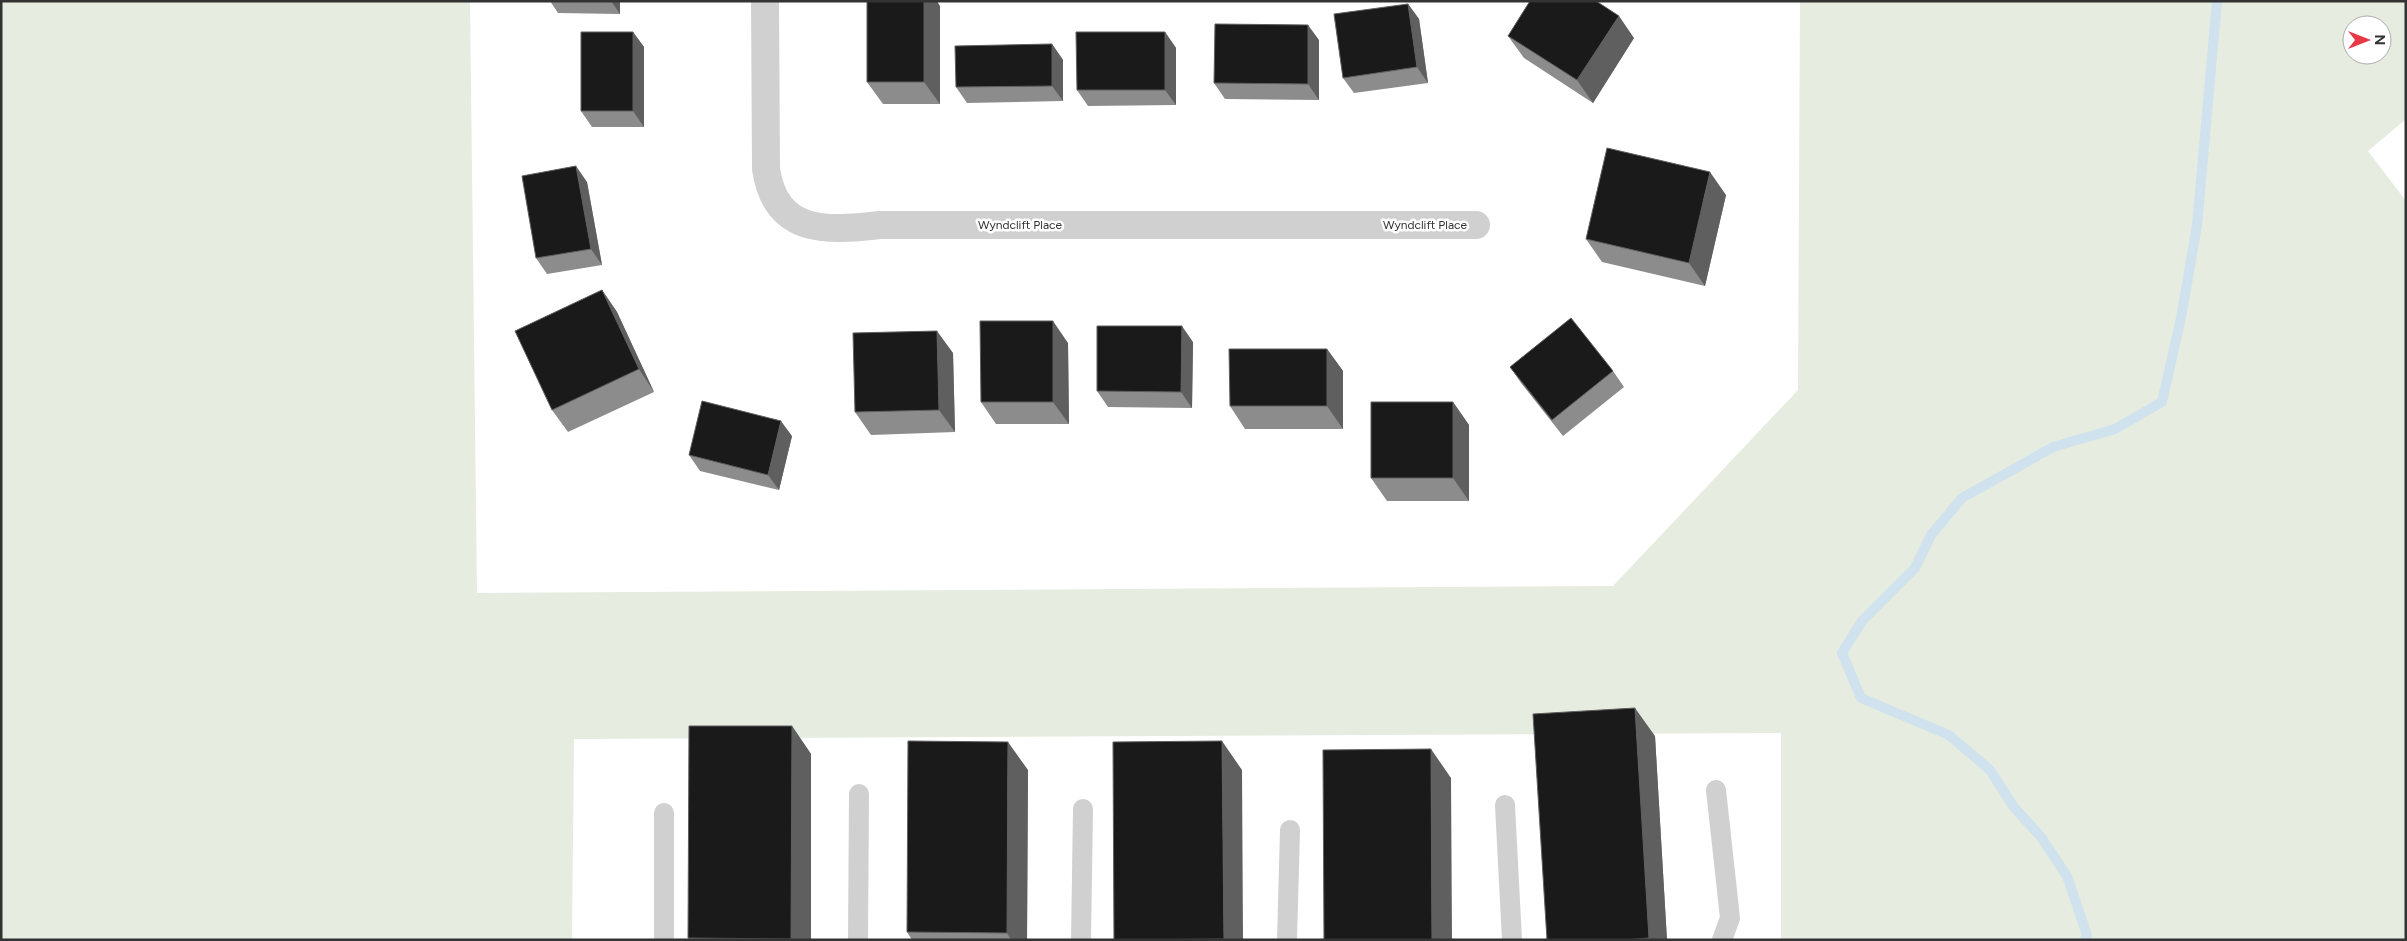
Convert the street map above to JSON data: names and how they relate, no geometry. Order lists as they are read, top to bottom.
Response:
{
  "streets": {
    "street": ["Wyndclift Place"]
  },
  "north": "right"
}
